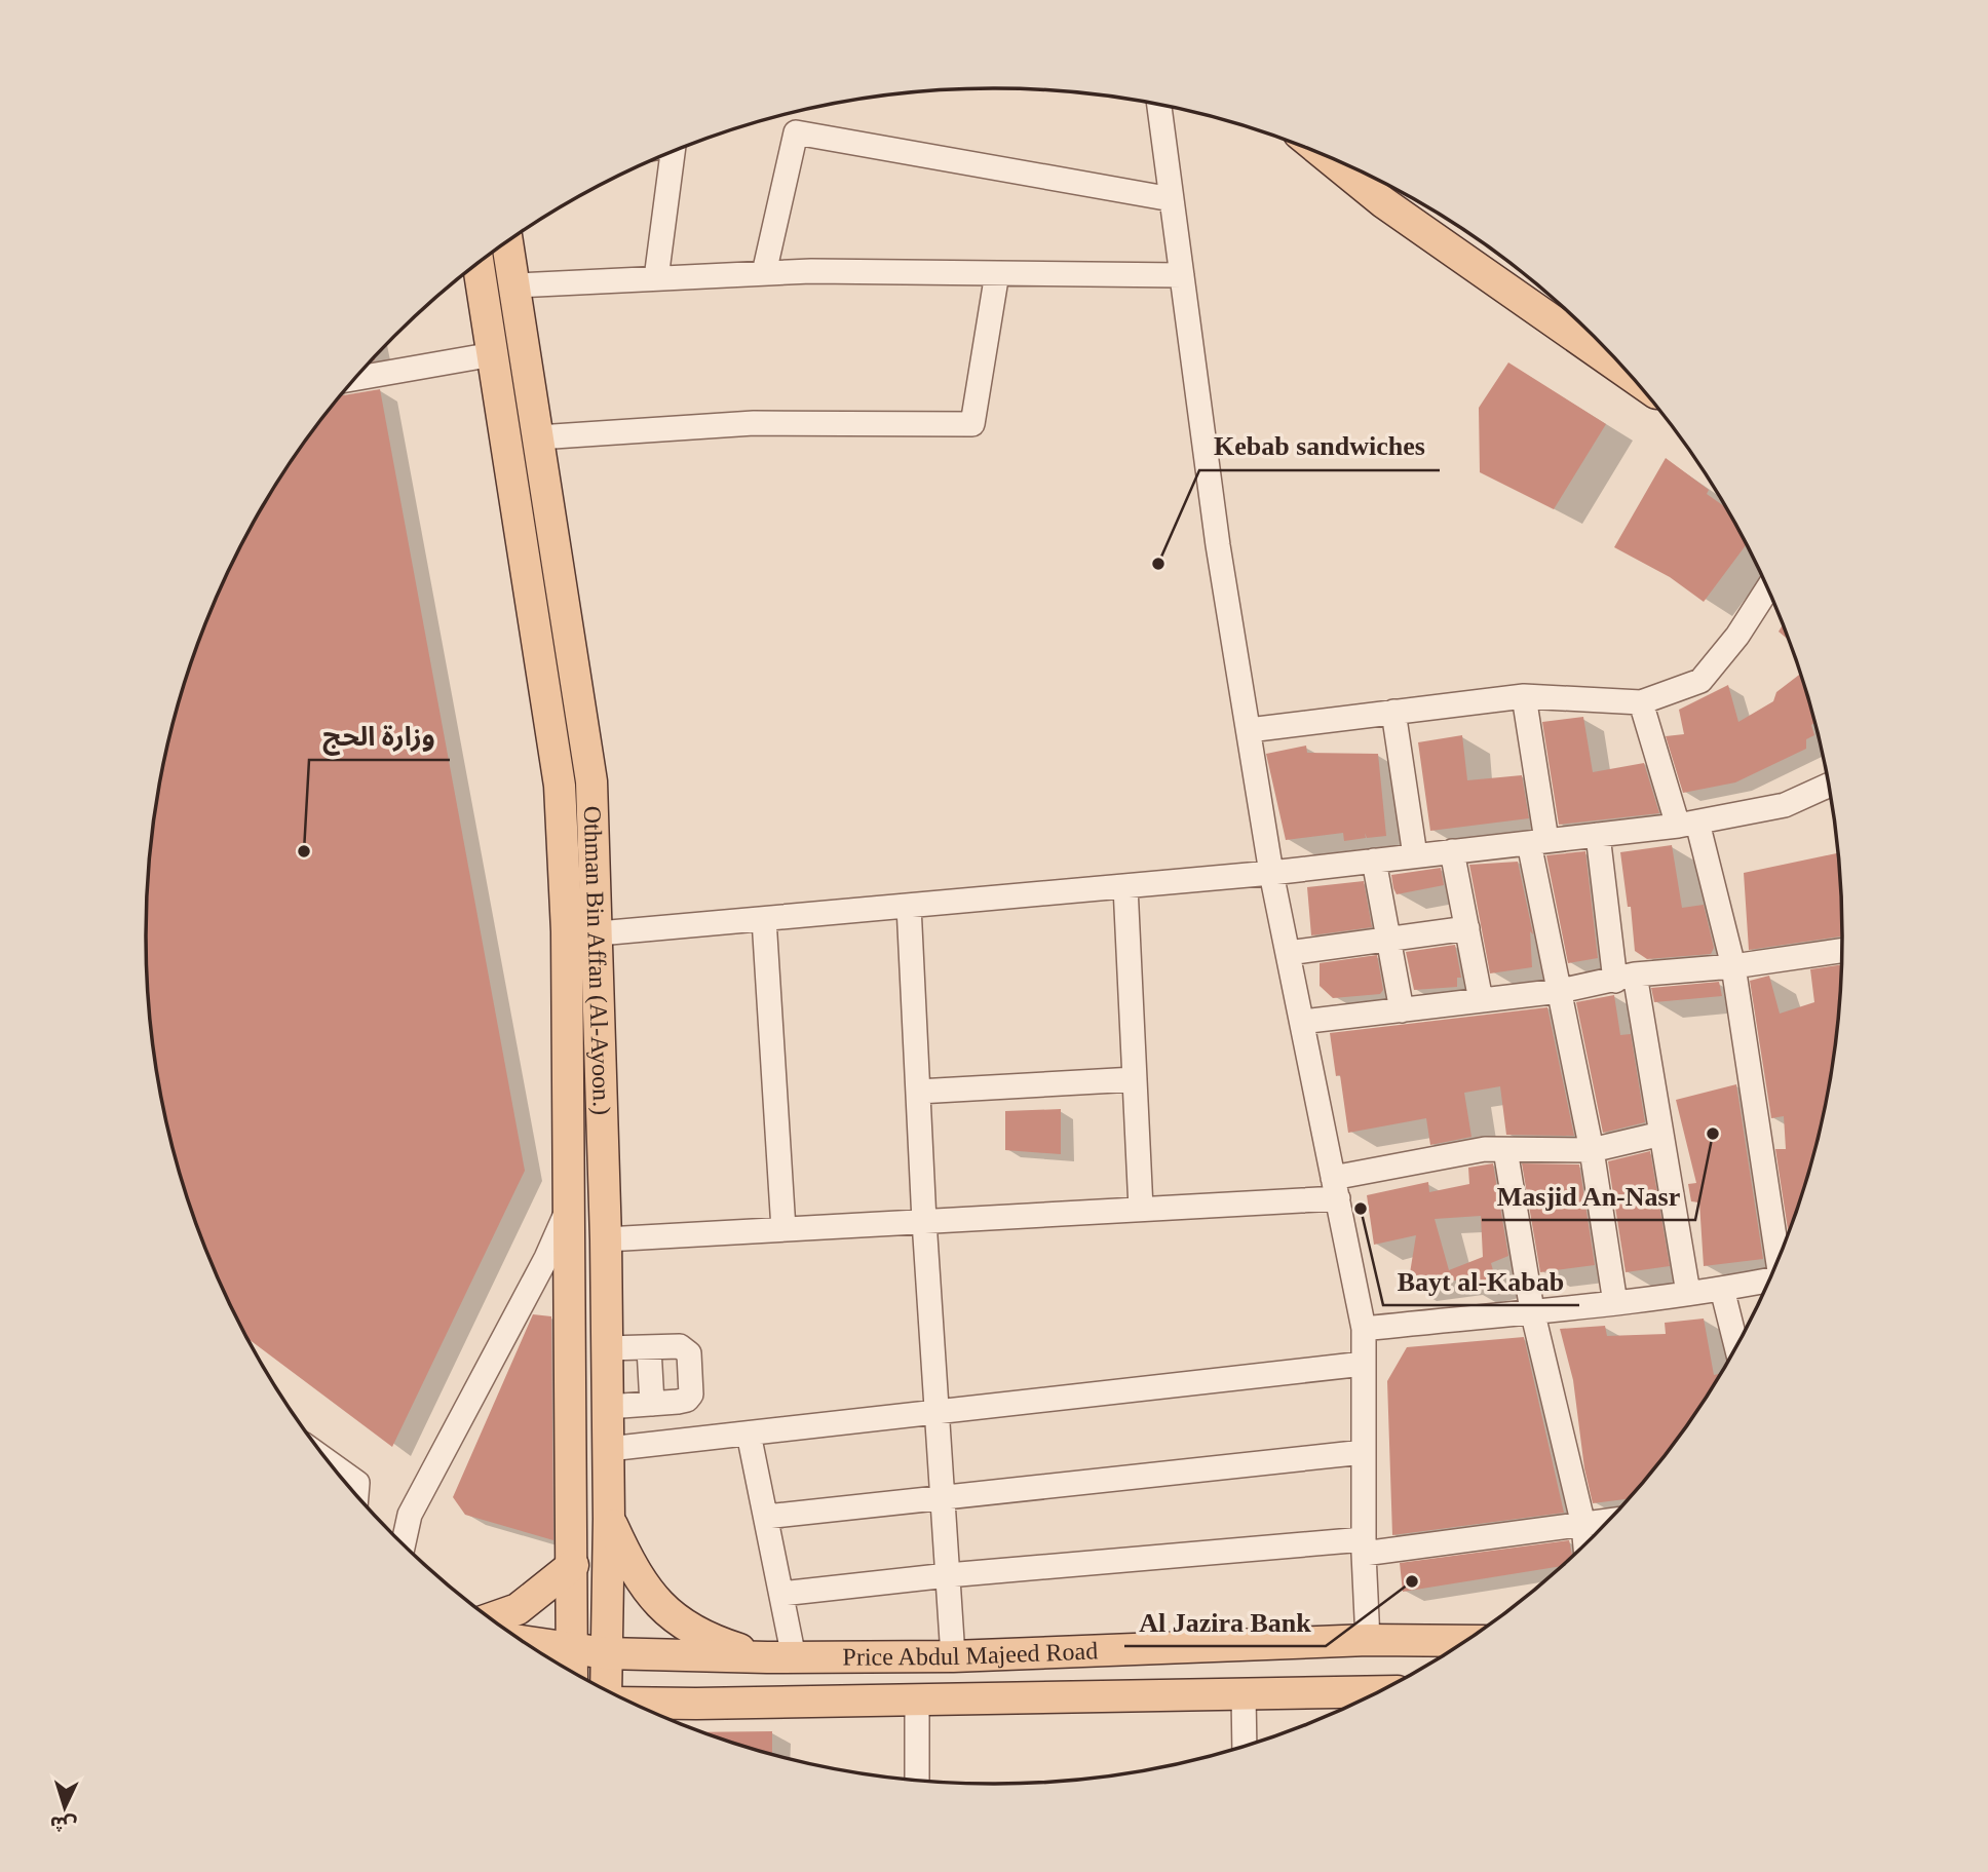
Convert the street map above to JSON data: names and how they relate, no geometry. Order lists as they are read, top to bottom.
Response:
{
  "streets": {
    "main road": ["Othman Bin Affan (Al-Ayoon.)", "Price Abdul Majeed Road"]
  },
  "crossings": [
    ["Othman Bin Affan (Al-Ayoon.)", "Price Abdul Majeed Road"]
  ],
  "places": [
    "Kebab sandwiches",
    "وزارة الحج",
    "Masjid An-Nasr",
    "Bayt al-Kabab",
    "Al Jazira Bank"
  ],
  "north": "bottom"
}
